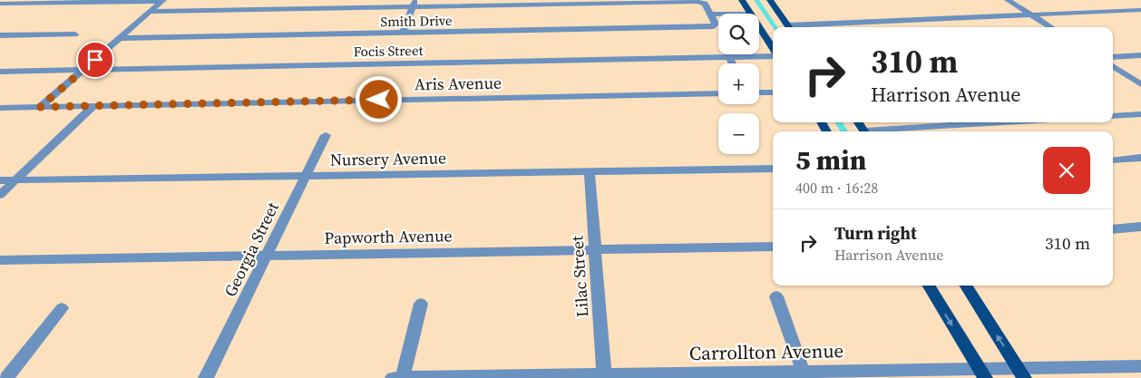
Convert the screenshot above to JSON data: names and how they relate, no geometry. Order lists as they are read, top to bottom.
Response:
{
  "streets": {
    "street": [
      "Smith Drive",
      "Focis Street",
      "Aris Avenue",
      "Nursery Avenue",
      "Papworth Avenue",
      "Georgia Street",
      "Lilac Street",
      "Carrollton Avenue"
    ]
  },
  "crossings": [
    ["Nursery Avenue", "Georgia Street"],
    ["Nursery Avenue", "Lilac Street"],
    ["Papworth Avenue", "Georgia Street"],
    ["Papworth Avenue", "Lilac Street"],
    ["Lilac Street", "Carrollton Avenue"]
  ],
  "page": {
    "map_buttons": ["+", "−"],
    "turn": ["310 m", "Harrison Avenue"],
    "heading": ["5 min", "400 m · 16:28"],
    "list": [
      {
        "name": "Turn right",
        "note": "Harrison Avenue",
        "value": "310 m"
      }
    ]
  }
}
